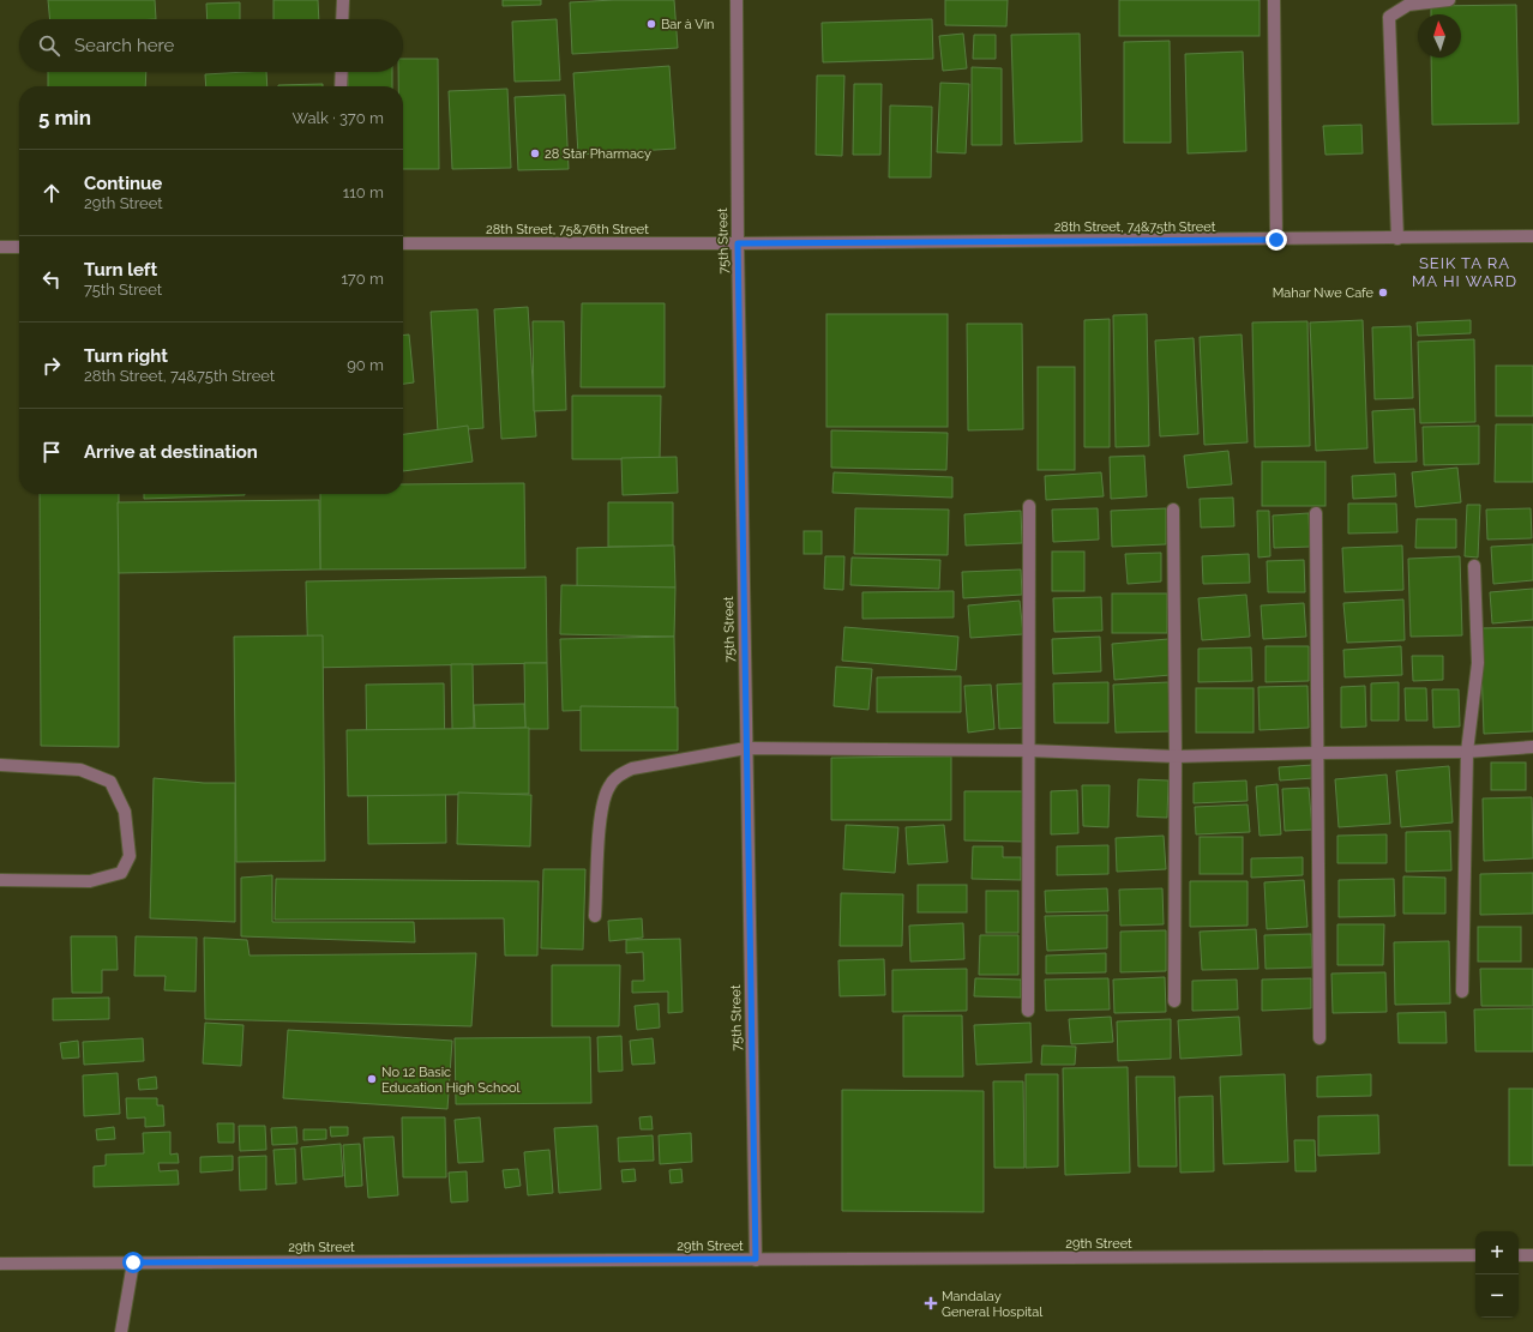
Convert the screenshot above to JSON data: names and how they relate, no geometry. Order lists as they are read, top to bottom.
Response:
{
  "streets": {
    "street": [
      "28th Street, 74&75th Street",
      "28th Street, 75&76th Street",
      "75th Street",
      "29th Street"
    ]
  },
  "crossings": [
    ["28th Street, 74&75th Street", "28th Street, 75&76th Street"],
    ["28th Street, 74&75th Street", "75th Street"],
    ["28th Street, 75&76th Street", "75th Street"],
    ["75th Street", "29th Street"]
  ],
  "districts": ["SEIK TA RA MA HI WARD"],
  "places": {
    "other": [
      "Bar à Vin",
      "28 Star Pharmacy",
      "Mahar Nwe Cafe",
      "No 12 Basic Education High School"
    ],
    "health": ["Mandalay General Hospital"]
  },
  "north": "top",
  "page": {
    "search": "Search here",
    "heading": ["5 min", "Walk · 370 m"],
    "list": [
      ["Continue", "29th Street", "110 m"],
      ["Turn left", "75th Street", "170 m"],
      ["Turn right", "28th Street, 74&75th Street", "90 m"],
      "Arrive at destination"
    ],
    "map_buttons": ["+", "−"]
  }
}
